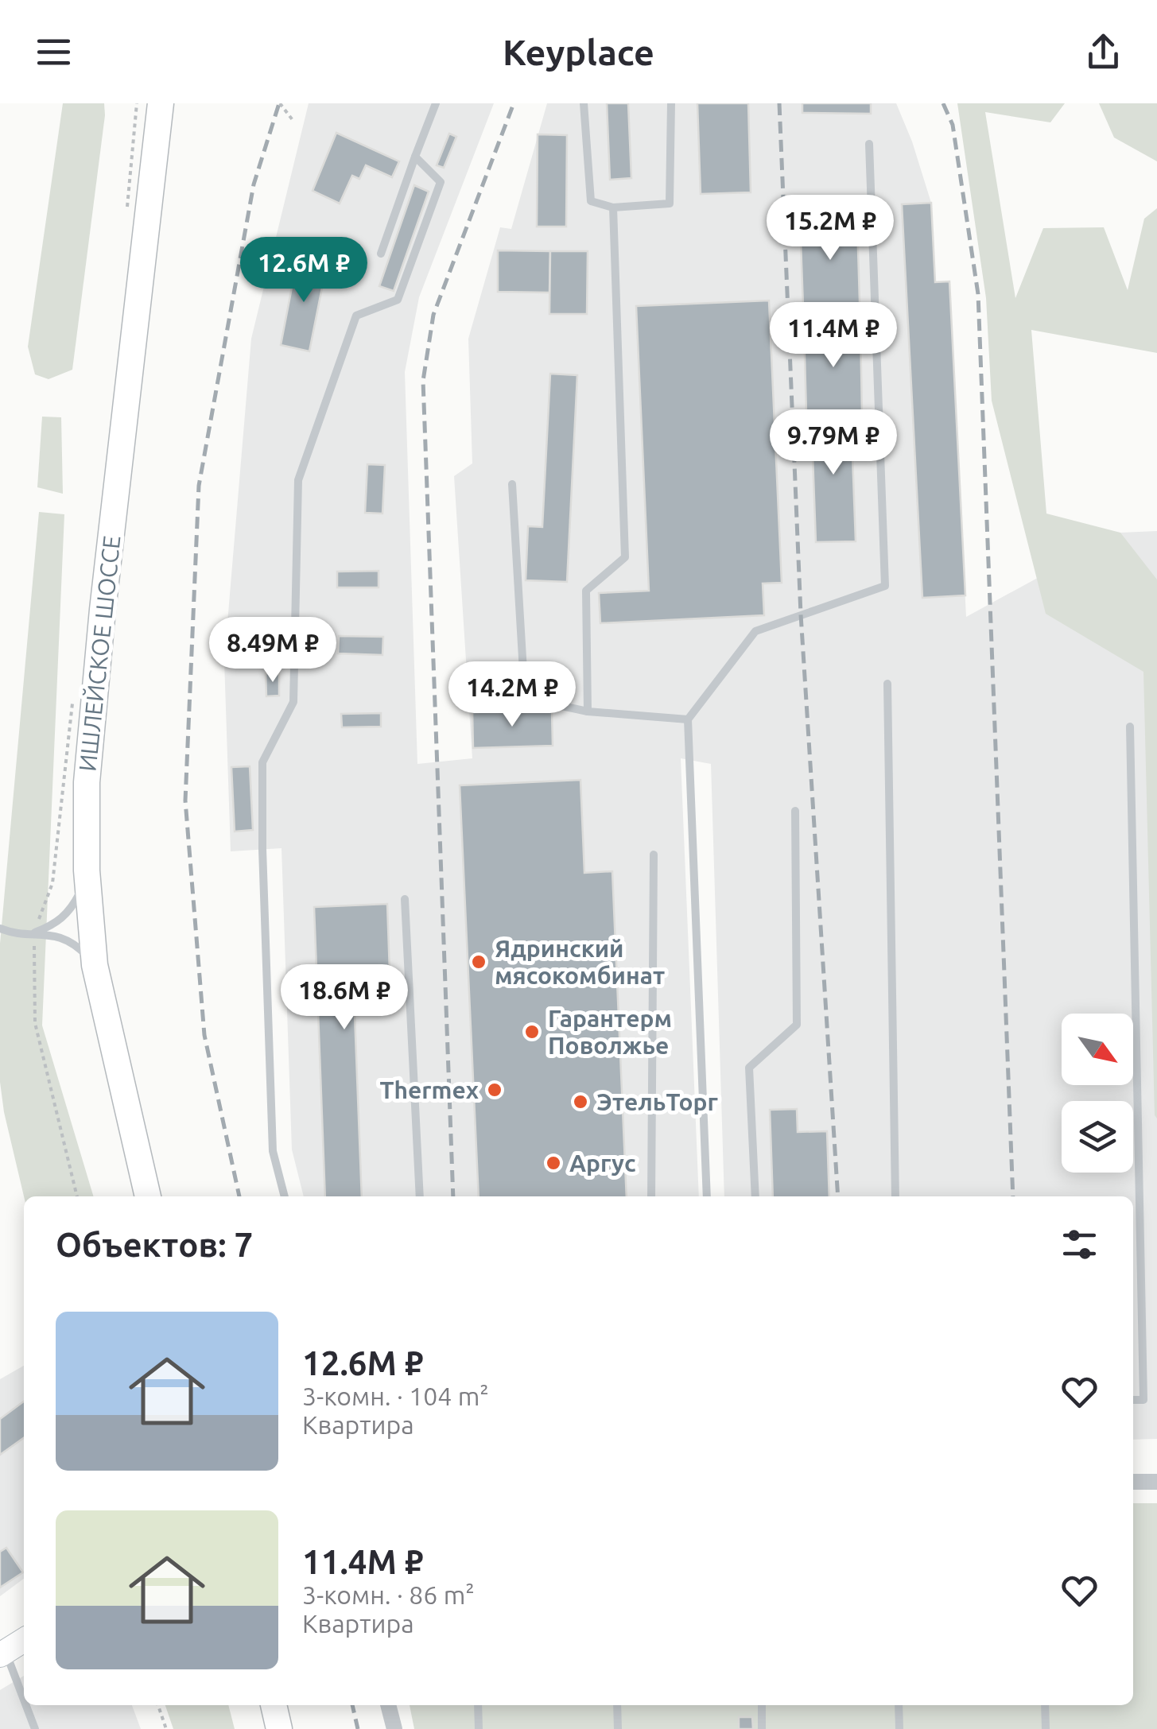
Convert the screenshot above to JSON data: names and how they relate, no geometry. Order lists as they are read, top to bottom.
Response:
{
  "streets": {
    "main road": ["ИШЛЕЙСКОЕ ШОССЕ"]
  },
  "places": [
    "Ядринский мясокомбинат",
    "Гарантерм Поволжье",
    "Thermex",
    "ЭтельТорг",
    "Аргус"
  ],
  "north": "bottom right",
  "page": {
    "header": "Keyplace",
    "price": [
      "15.2M ₽",
      "12.6M ₽",
      "11.4M ₽",
      "9.79M ₽",
      "8.49M ₽",
      "14.2M ₽",
      "18.6M ₽"
    ],
    "heading": "Объектов: 7",
    "list": [
      {
        "name": "12.6M ₽",
        "note": "3-комн. · 104 m² · Квартира"
      },
      {
        "name": "11.4M ₽",
        "note": "3-комн. · 86 m² · Квартира"
      }
    ]
  }
}
